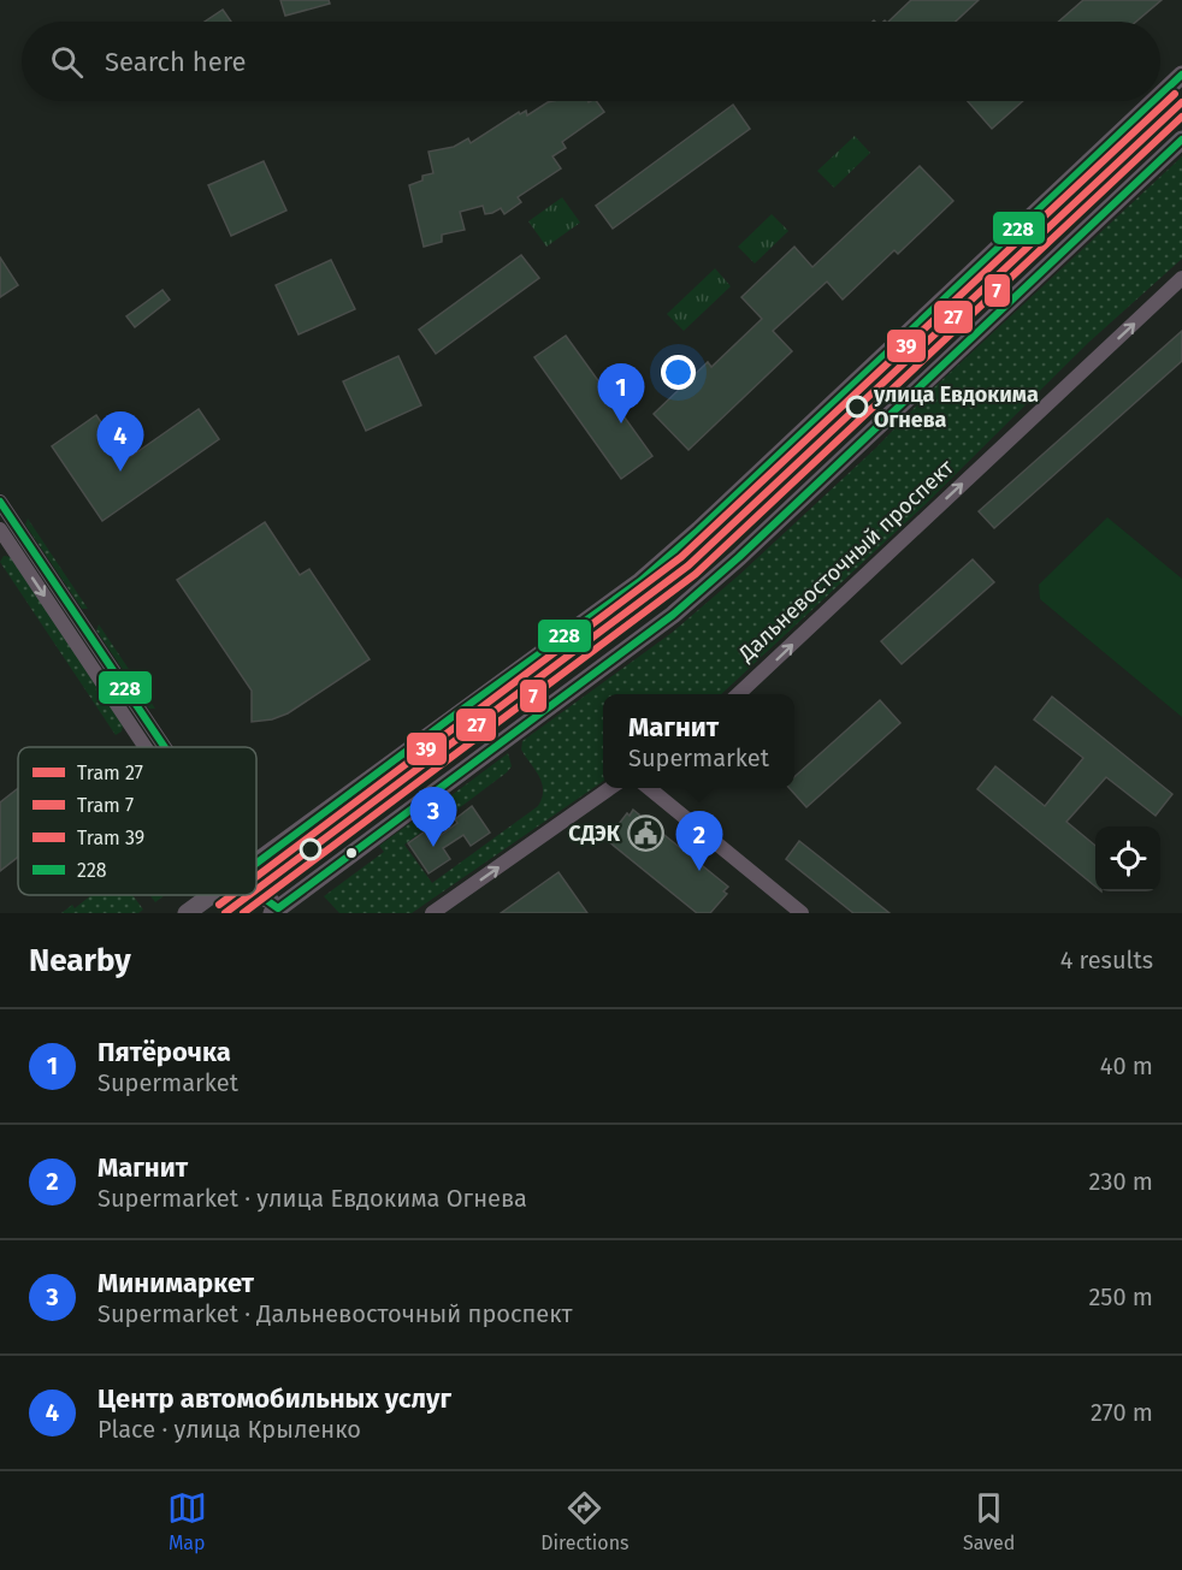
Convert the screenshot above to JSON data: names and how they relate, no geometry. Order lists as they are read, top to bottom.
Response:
{
  "streets": {
    "street": ["Дальневосточный проспект"]
  },
  "one_way": ["Дальневосточный проспект"],
  "places": {
    "other": ["улица Евдокима Огнева"],
    "public building": ["СДЭК"]
  },
  "lines": [
    "transit line 228",
    "tram line 39",
    "tram line 27",
    "tram line 7"
  ],
  "legend": [
    "Tram 27",
    "Tram 7",
    "Tram 39",
    "228"
  ],
  "page": {
    "search": "Search here",
    "pins": [
      "1",
      "4",
      "3",
      "2"
    ],
    "popup": ["Магнит", "Supermarket"],
    "heading": ["Nearby", "4 results"],
    "list": [
      {
        "mark": "1",
        "name": "Пятёрочка",
        "note": "Supermarket",
        "value": "40 m"
      },
      {
        "mark": "2",
        "name": "Магнит",
        "note": "Supermarket · улица Евдокима Огнева",
        "value": "230 m"
      },
      {
        "mark": "3",
        "name": "Минимаркет",
        "note": "Supermarket · Дальневосточный проспект",
        "value": "250 m"
      },
      {
        "mark": "4",
        "name": "Центр автомобильных услуг",
        "note": "Place · улица Крыленко",
        "value": "270 m"
      }
    ],
    "nav": ["Map", "Directions", "Saved"]
  }
}
